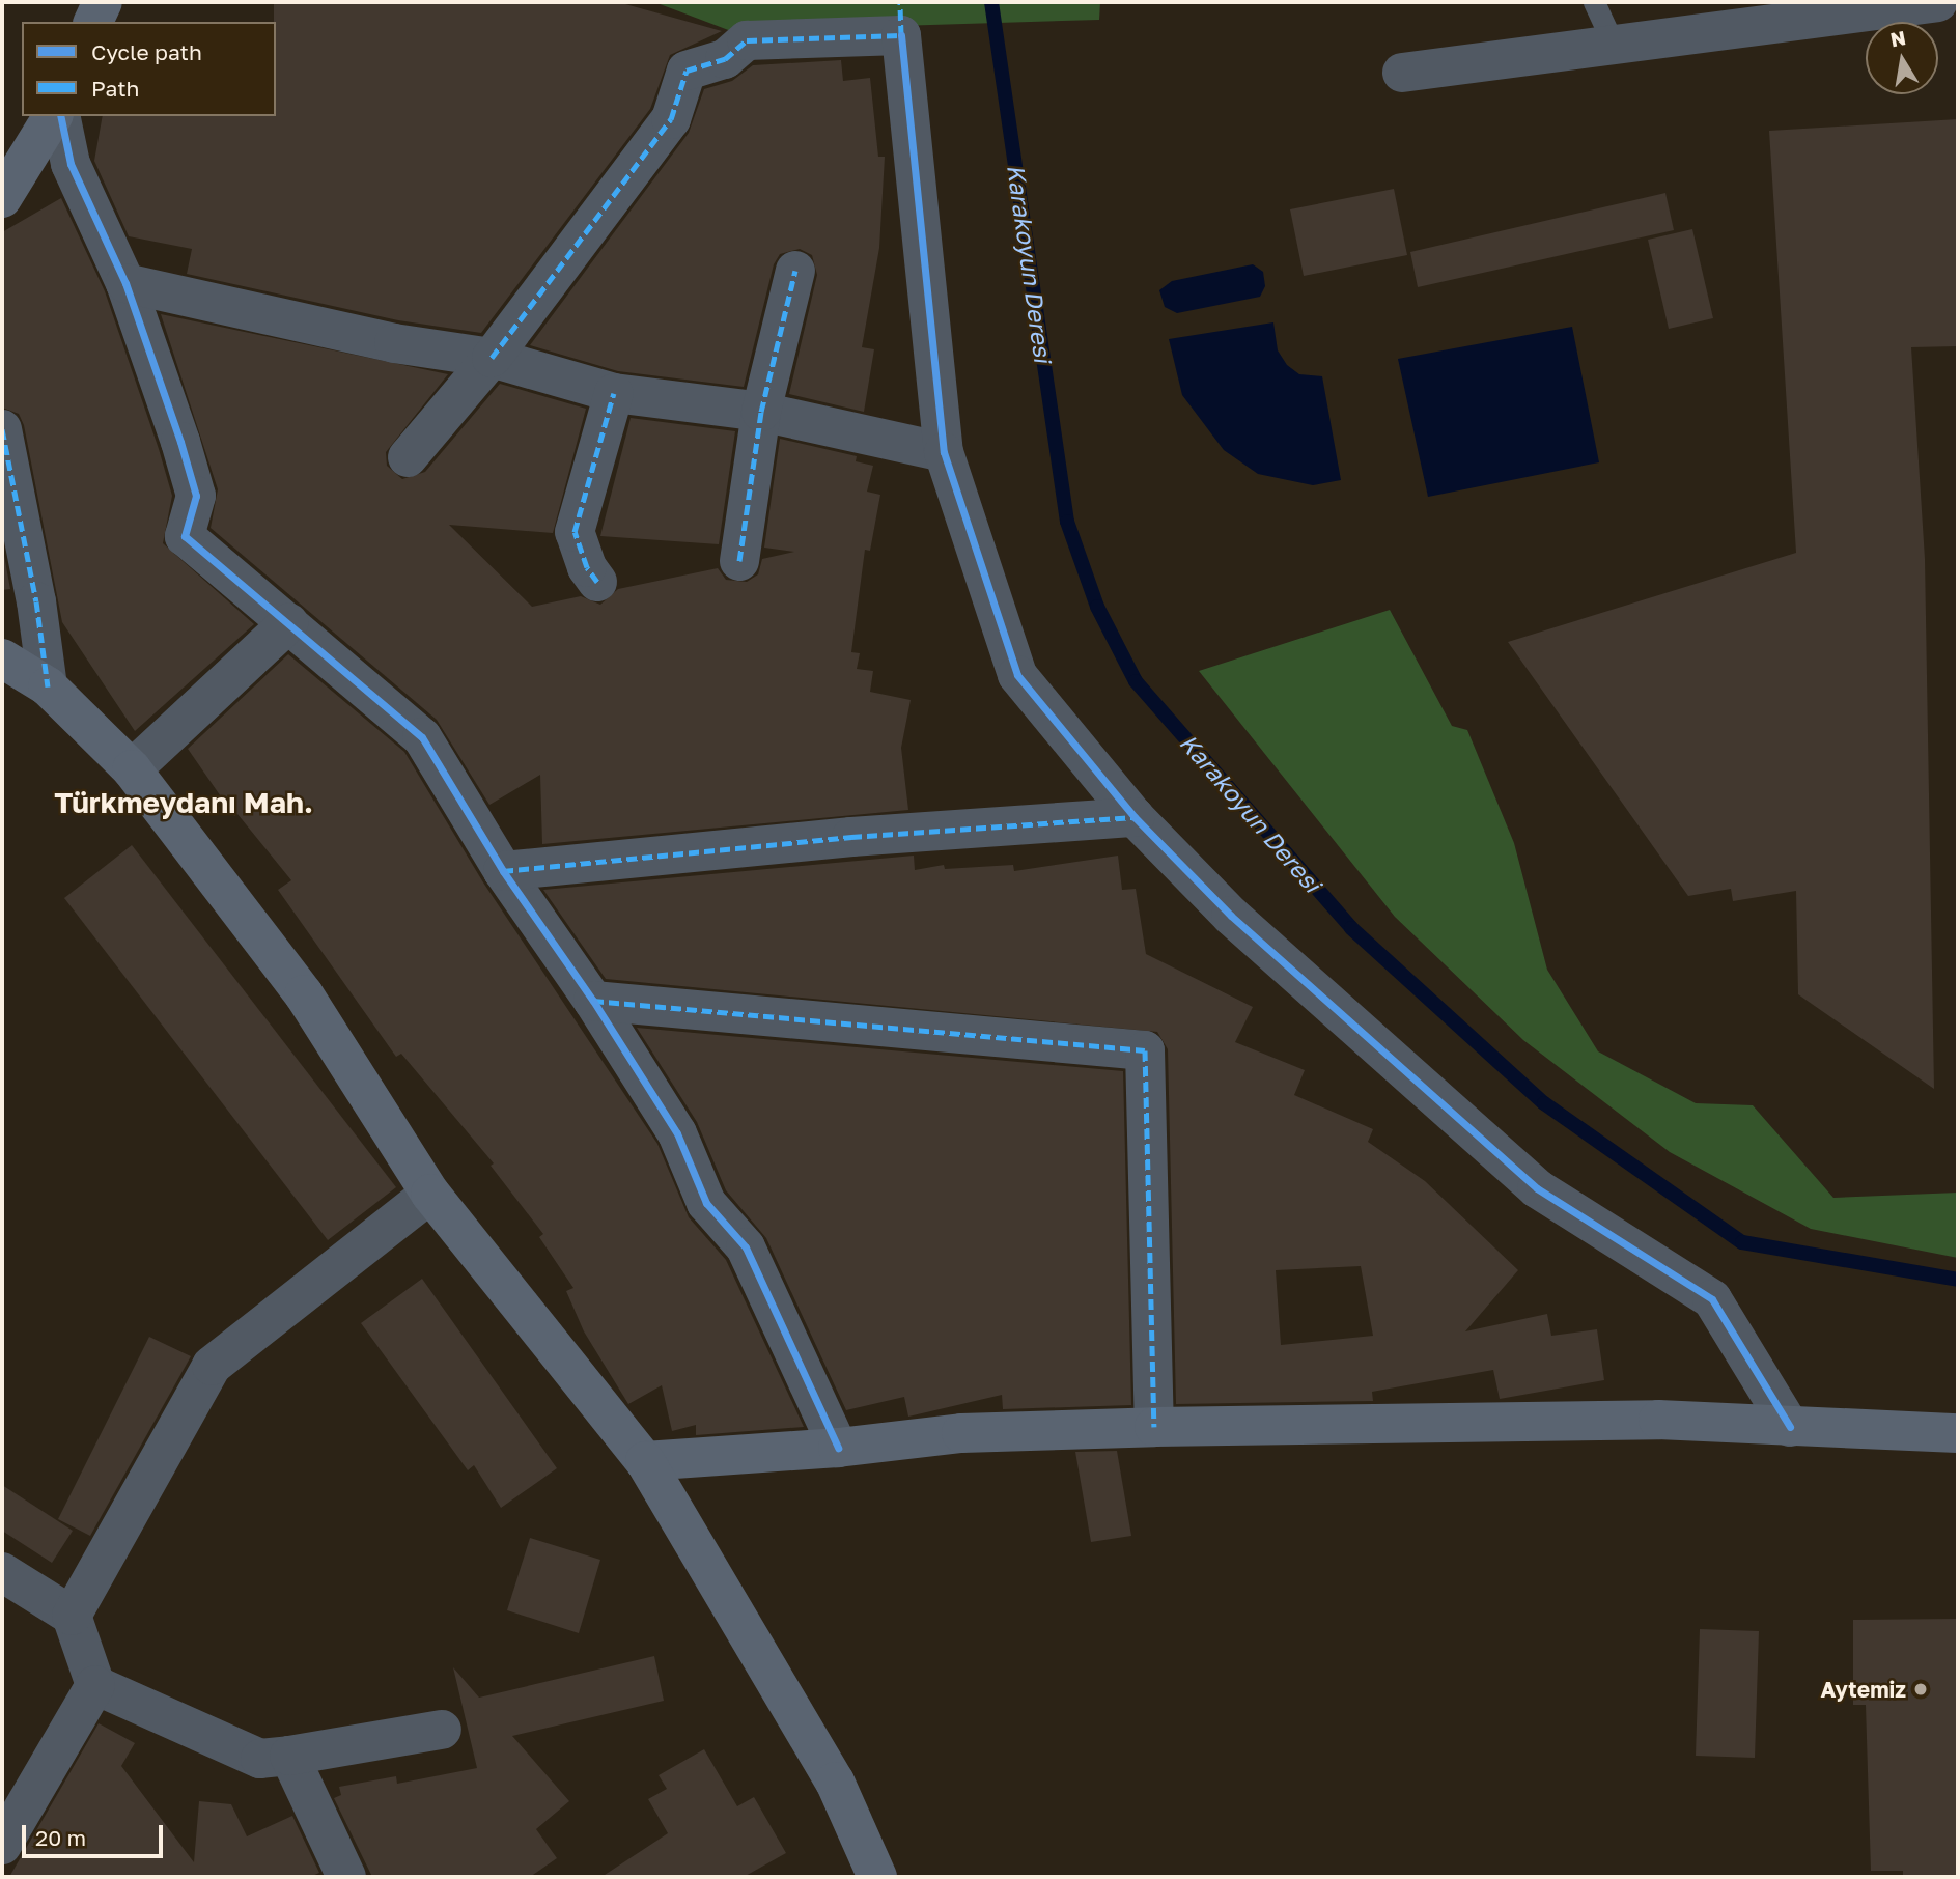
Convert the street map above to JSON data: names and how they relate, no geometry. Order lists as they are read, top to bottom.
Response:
{
  "districts": ["Türkmeydanı Mah."],
  "water": ["Karakoyun Deresi"],
  "places": ["Aytemiz"],
  "legend": ["Cycle path", "Path"],
  "scale_bar": "20 m",
  "north": "top"
}
